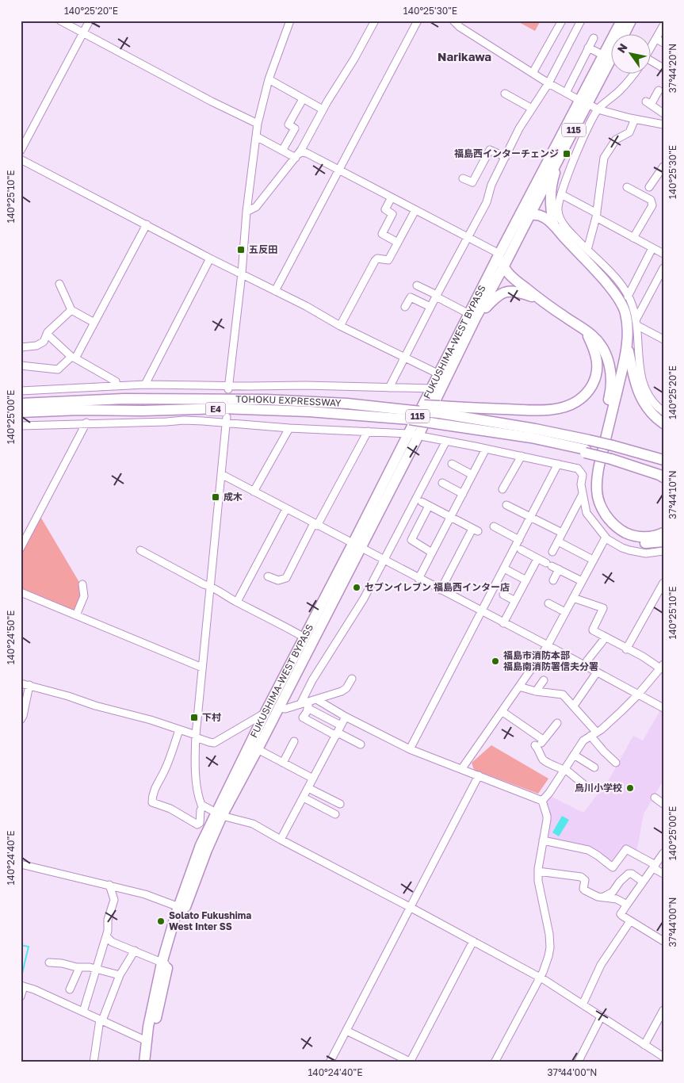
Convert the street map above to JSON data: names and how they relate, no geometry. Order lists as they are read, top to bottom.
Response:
{
  "streets": {
    "highway": [
      "115",
      "FUKUSHIMA-WEST BYPASS",
      "TOHOKU EXPRESSWAY",
      "E4"
    ]
  },
  "crossings": [
    ["115", "FUKUSHIMA-WEST BYPASS"],
    ["TOHOKU EXPRESSWAY", "E4"]
  ],
  "districts": ["Narikawa"],
  "places": {
    "transit": [
      "福島西インターチェンジ",
      "五反田",
      "成木",
      "下村"
    ],
    "other": [
      "セブンイレブン 福島西インター店",
      "福島市消防本部 福島南消防署信夫分署",
      "鳥川小学校",
      "Solato Fukushima West Inter SS"
    ]
  },
  "north": "top left",
  "coordinates": [
    "140°25'20\"E",
    "140°25'30\"E",
    "37°44'20\"N",
    "140°25'10\"E",
    "140°25'00\"E",
    "37°44'10\"N",
    "140°24'50\"E",
    "140°24'40\"E",
    "37°44'00\"N"
  ]
}
